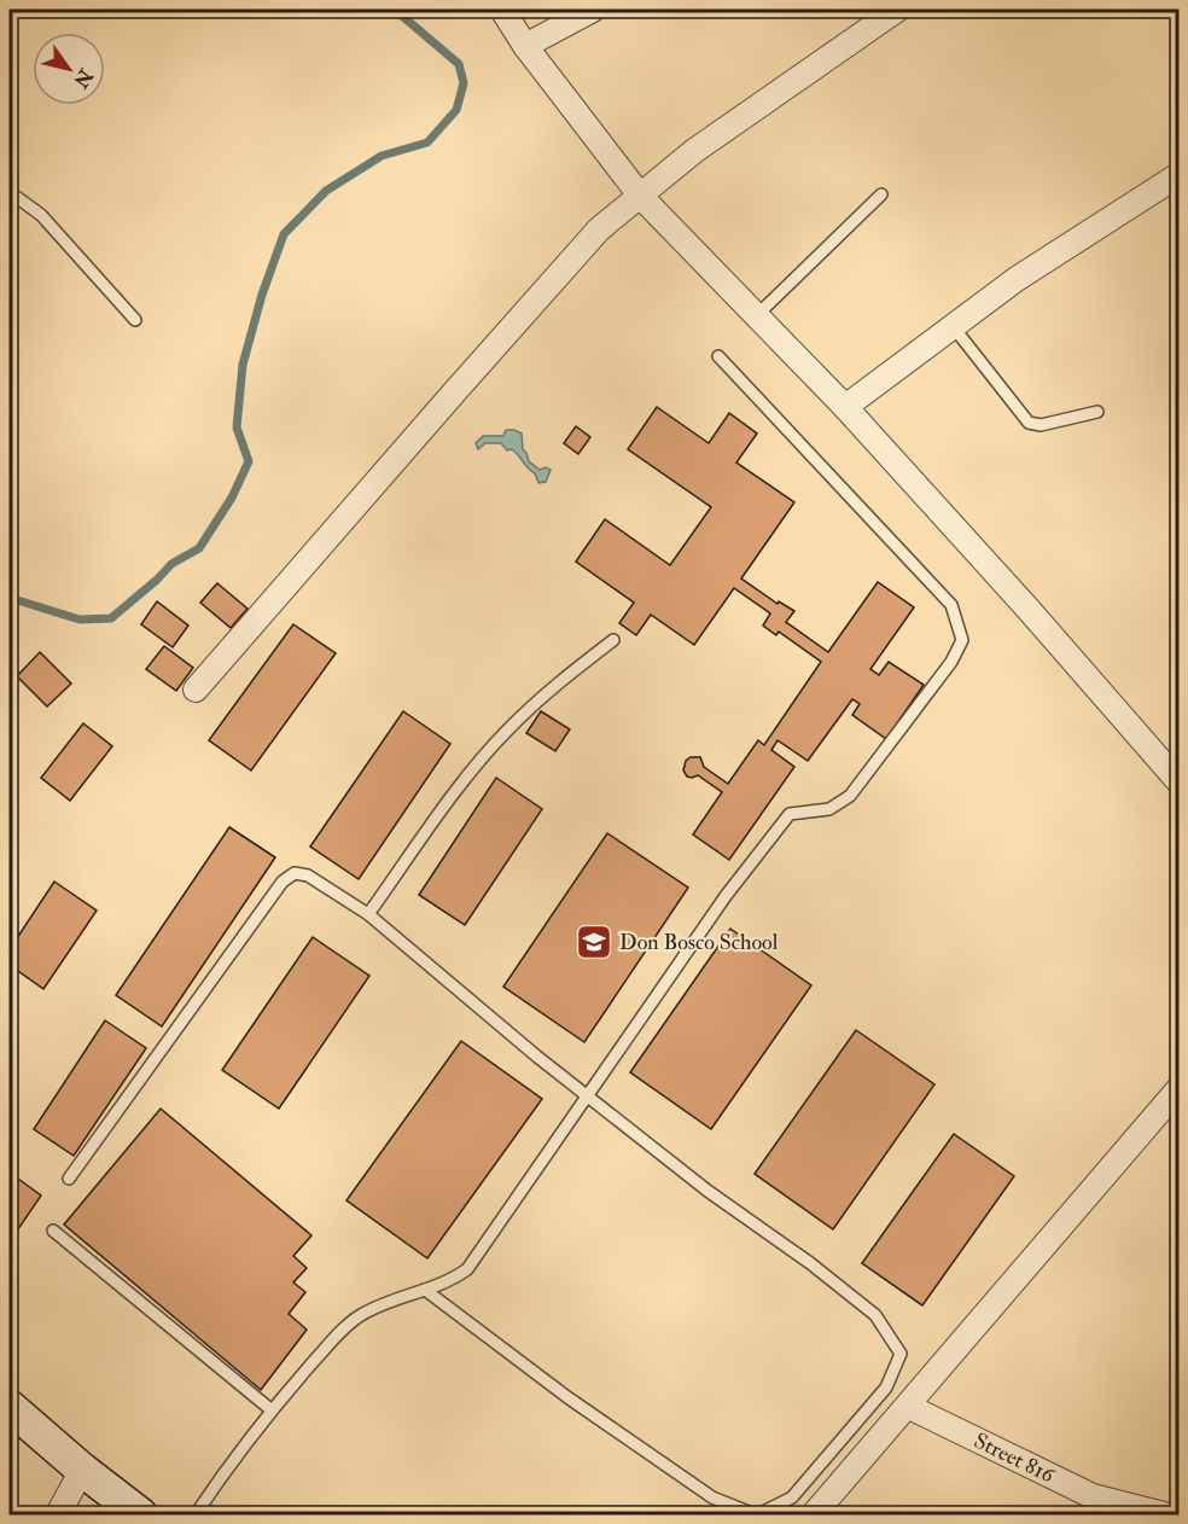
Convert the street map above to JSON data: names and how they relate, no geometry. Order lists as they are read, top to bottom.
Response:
{
  "streets": {
    "street": ["Street 816"]
  },
  "places": {
    "school or university": ["Don Bosco School"]
  },
  "north": "bottom right"
}
